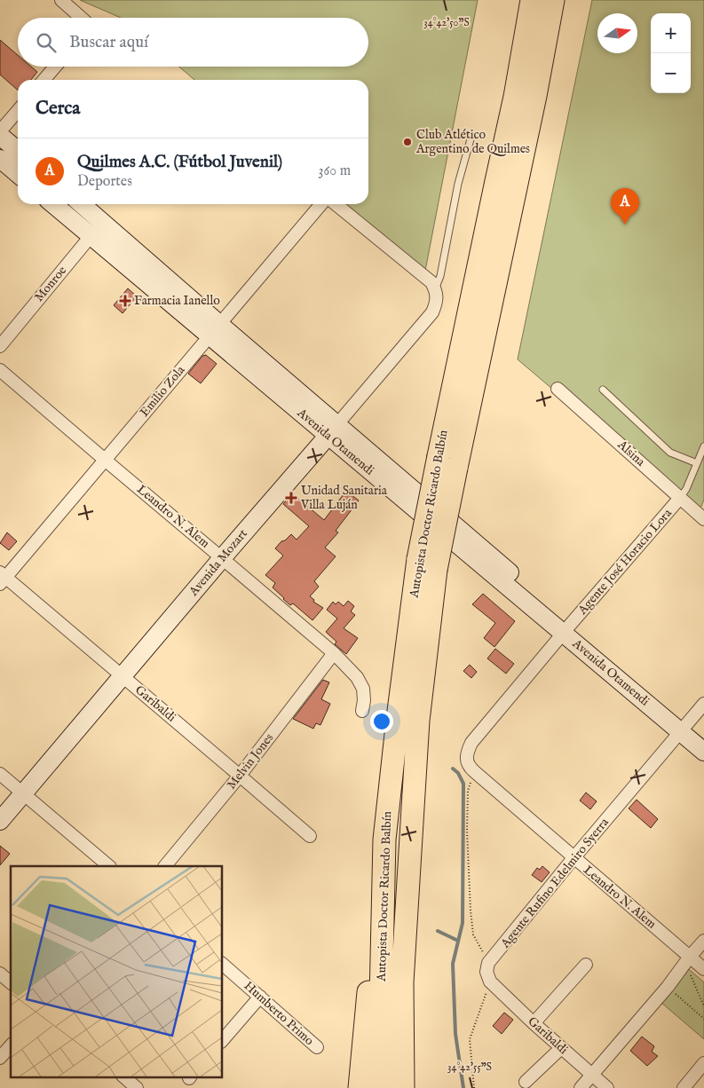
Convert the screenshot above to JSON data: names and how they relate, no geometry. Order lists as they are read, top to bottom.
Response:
{
  "streets": {
    "highway": ["Autopista Doctor Ricardo Balbín"],
    "main road": ["Avenida Otamendi", "Avenida Mozart"],
    "street": [
      "Monroe",
      "Emilio Zola",
      "Alsina",
      "Leandro N. Alem",
      "Agente José Horacio Lora",
      "Garibaldi",
      "Melvin Jones",
      "Agente Rufino Edelmiro Syerra",
      "Humberto Primo"
    ]
  },
  "crossings": [
    ["Monroe", "Avenida Otamendi"],
    ["Emilio Zola", "Avenida Otamendi"],
    ["Emilio Zola", "Leandro N. Alem"],
    ["Emilio Zola", "Garibaldi"],
    ["Avenida Otamendi", "Agente José Horacio Lora"],
    ["Avenida Otamendi", "Avenida Mozart"],
    ["Avenida Otamendi", "Agente Rufino Edelmiro Syerra"],
    ["Alsina", "Agente José Horacio Lora"],
    ["Leandro N. Alem", "Agente José Horacio Lora"],
    ["Leandro N. Alem", "Avenida Mozart"],
    ["Leandro N. Alem", "Melvin Jones"],
    ["Leandro N. Alem", "Agente Rufino Edelmiro Syerra"],
    ["Avenida Mozart", "Garibaldi"],
    ["Garibaldi", "Melvin Jones"]
  ],
  "places": {
    "other": ["Club Atlético Argentino de Quilmes"],
    "health": ["Farmacia Ianello", "Unidad Sanitaria Villa Luján"]
  },
  "north": "right",
  "page": {
    "map_buttons": ["+", "−"],
    "search": "Buscar aquí",
    "heading": "Cerca",
    "list": [
      {
        "mark": "A",
        "name": "Quilmes A.C. (Fútbol Juvenil)",
        "note": "Deportes",
        "value": "360 m"
      }
    ],
    "pins": "A"
  },
  "coordinates": ["34°42'50\"S", "34°42'55\"S"]
}
